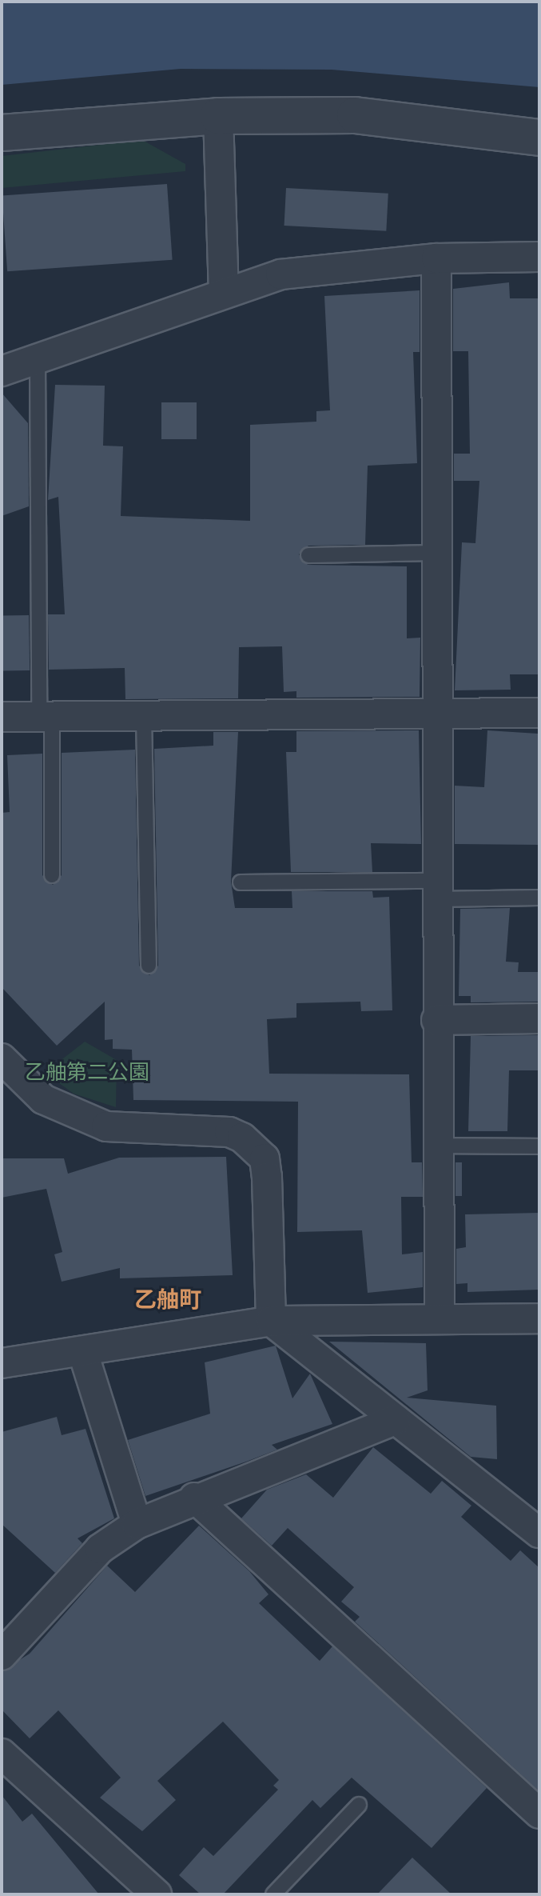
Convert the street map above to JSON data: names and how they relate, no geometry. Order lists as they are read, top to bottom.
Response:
{
  "districts": ["乙舳町"],
  "parks": ["乙舳第二公園"]
}
